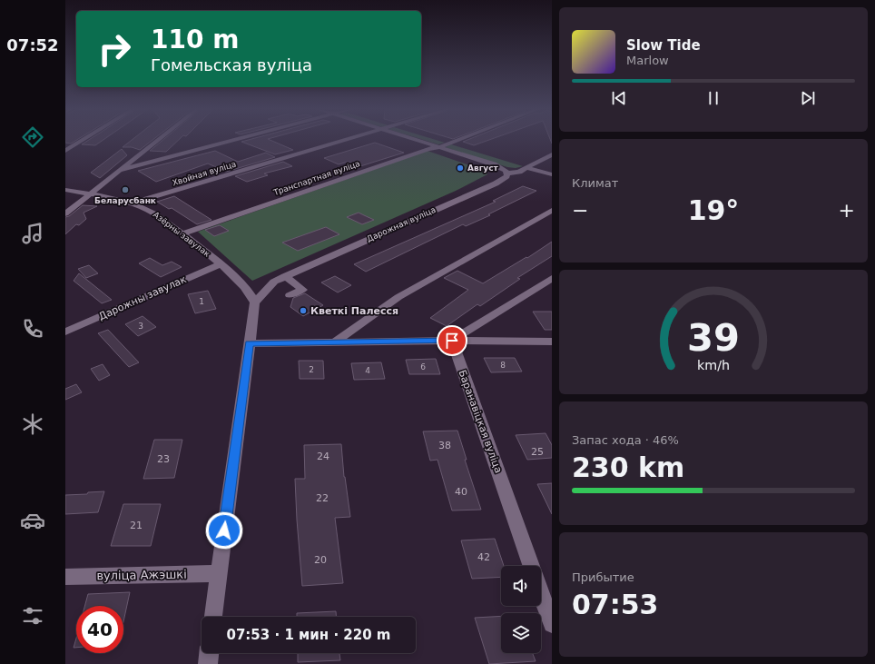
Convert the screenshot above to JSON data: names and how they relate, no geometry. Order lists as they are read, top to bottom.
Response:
{
  "streets": {
    "street": [
      "Хвойная вуліца",
      "Транспартная вуліца",
      "Дарожная вуліца",
      "Азёрны завулак",
      "Дарожны завулак",
      "Баранавіцкая вуліца",
      "вуліца Ажэшкі"
    ]
  },
  "crossings": [
    ["Хвойная вуліца", "Азёрны завулак"],
    ["Транспартная вуліца", "Азёрны завулак"],
    ["Дарожная вуліца", "Азёрны завулак"],
    ["Азёрны завулак", "Дарожны завулак"]
  ],
  "places": ["Август", "Беларусбанк", "Кветкі Палесся"],
  "house_numbers": [
    "1",
    "3",
    "8",
    "6",
    "2",
    "4",
    "38",
    "25",
    "24",
    "23",
    "40",
    "22",
    "21",
    "42",
    "20"
  ],
  "page": {
    "tabs": "07:52",
    "turn": ["110 m", "Гомельская вуліца"],
    "song": ["Slow Tide", "Marlow"],
    "tile": [
      "Климат",
      ["Запас хода · 46%", "230 km"],
      ["Прибытие", "07:53"]
    ],
    "heat": ["−", "19°", "+"],
    "limit": "40",
    "trip": "07:53 · 1 мин · 220 m",
    "gauge": ["39", "km/h"]
  }
}
